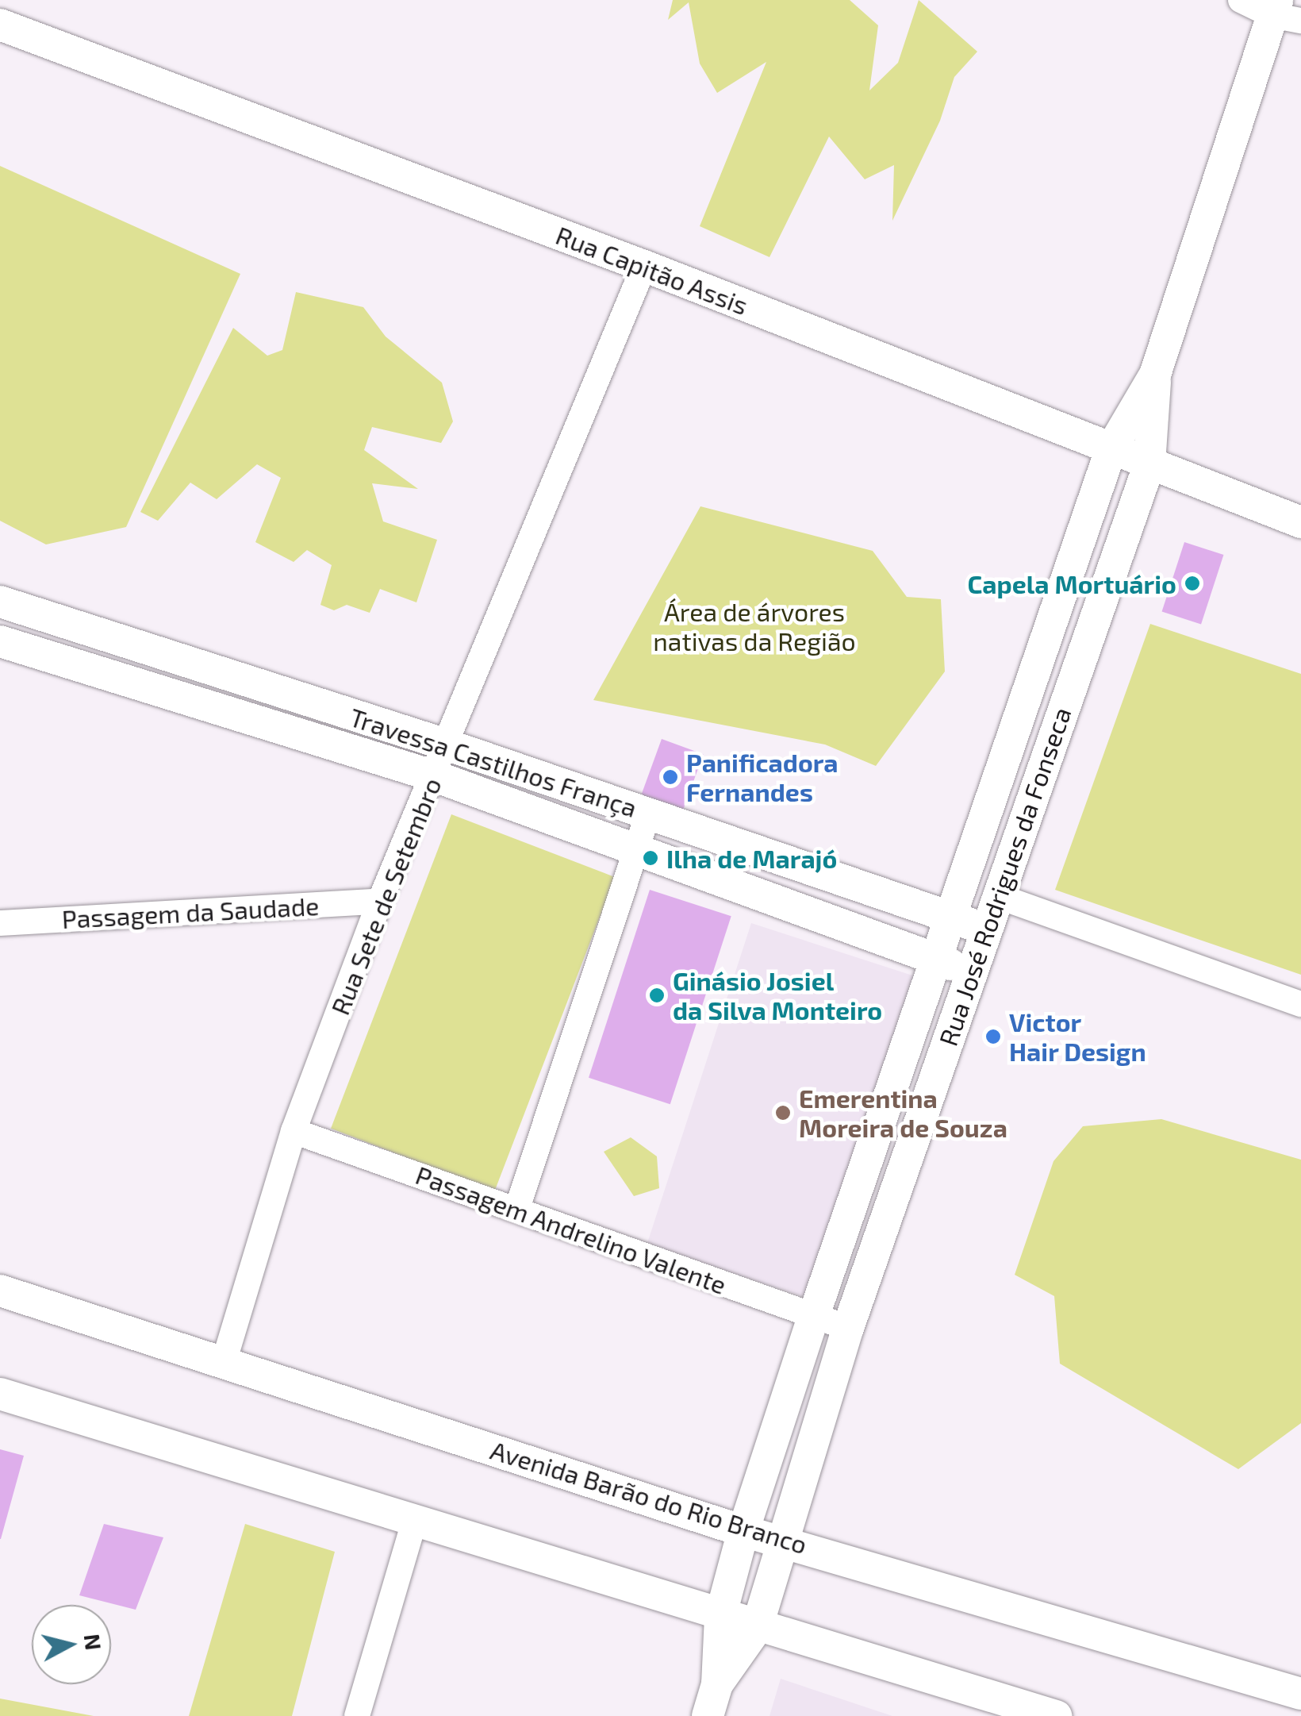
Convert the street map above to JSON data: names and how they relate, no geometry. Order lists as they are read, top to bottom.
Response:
{
  "streets": {
    "street": [
      "Rua Capitão Assis",
      "Travessa Castilhos França",
      "Rua José Rodrigues da Fonseca",
      "Rua Sete de Setembro",
      "Passagem da Saudade",
      "Passagem Andrelino Valente",
      "Avenida Barão do Rio Branco"
    ]
  },
  "crossings": [
    ["Rua Capitão Assis", "Rua José Rodrigues da Fonseca"],
    ["Rua Capitão Assis", "Rua Sete de Setembro"],
    ["Travessa Castilhos França", "Rua José Rodrigues da Fonseca"],
    ["Travessa Castilhos França", "Rua Sete de Setembro"],
    ["Rua José Rodrigues da Fonseca", "Passagem Andrelino Valente"],
    ["Rua José Rodrigues da Fonseca", "Avenida Barão do Rio Branco"],
    ["Rua Sete de Setembro", "Passagem da Saudade"],
    ["Rua Sete de Setembro", "Passagem Andrelino Valente"],
    ["Rua Sete de Setembro", "Avenida Barão do Rio Branco"]
  ],
  "parks": ["Área de árvores nativas da Região"],
  "places": [
    "Capela Mortuário",
    "Panificadora Fernandes",
    "Ilha de Marajó",
    "Ginásio Josiel da Silva Monteiro",
    "Victor Hair Design",
    "Emerentina Moreira de Souza"
  ],
  "north": "right"
}
